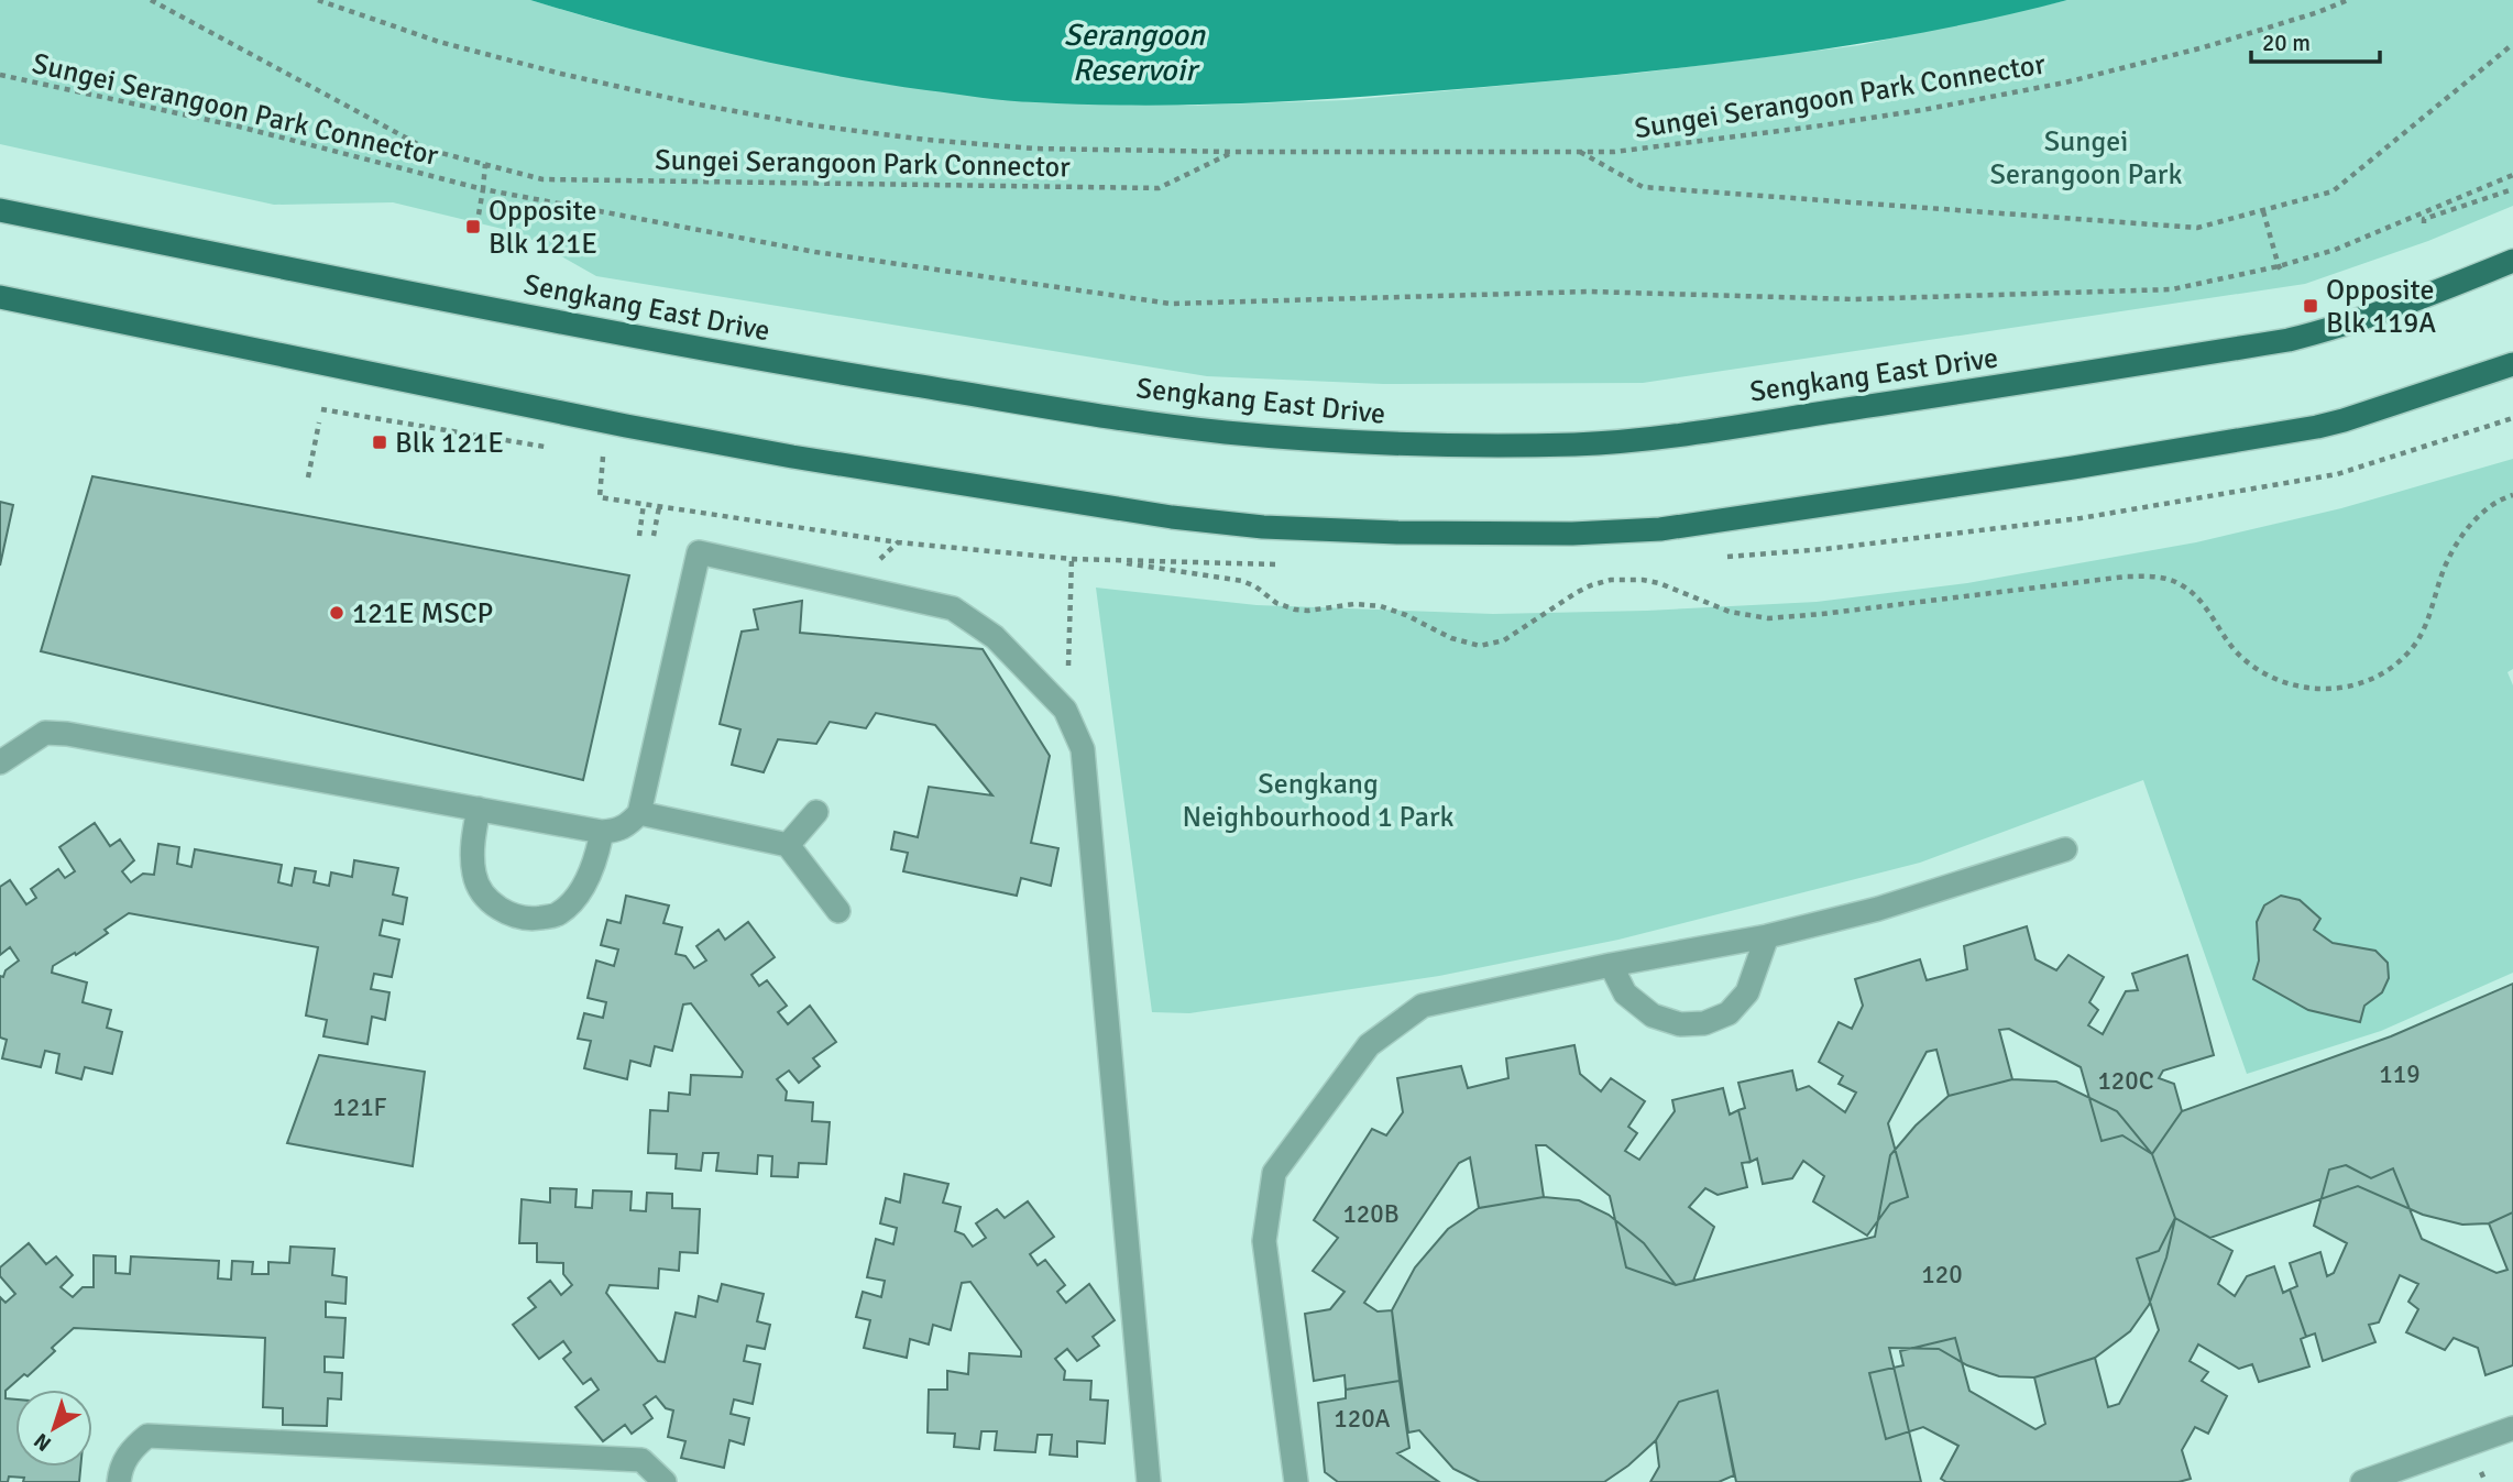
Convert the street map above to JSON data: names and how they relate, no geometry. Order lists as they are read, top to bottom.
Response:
{
  "streets": {
    "main road": ["Sengkang East Drive"],
    "path": ["Sungei Serangoon Park Connector"]
  },
  "water": ["Serangoon Reservoir"],
  "parks": ["Sungei Serangoon Park", "Sengkang Neighbourhood 1 Park"],
  "places": {
    "transit": ["Opposite Blk 121E", "Opposite Blk 119A", "Blk 121E"],
    "other": ["121E MSCP"]
  },
  "house_numbers": [
    "119",
    "120C",
    "121F",
    "120B",
    "120",
    "120A"
  ],
  "scale_bar": "20 m",
  "north": "bottom left"
}
